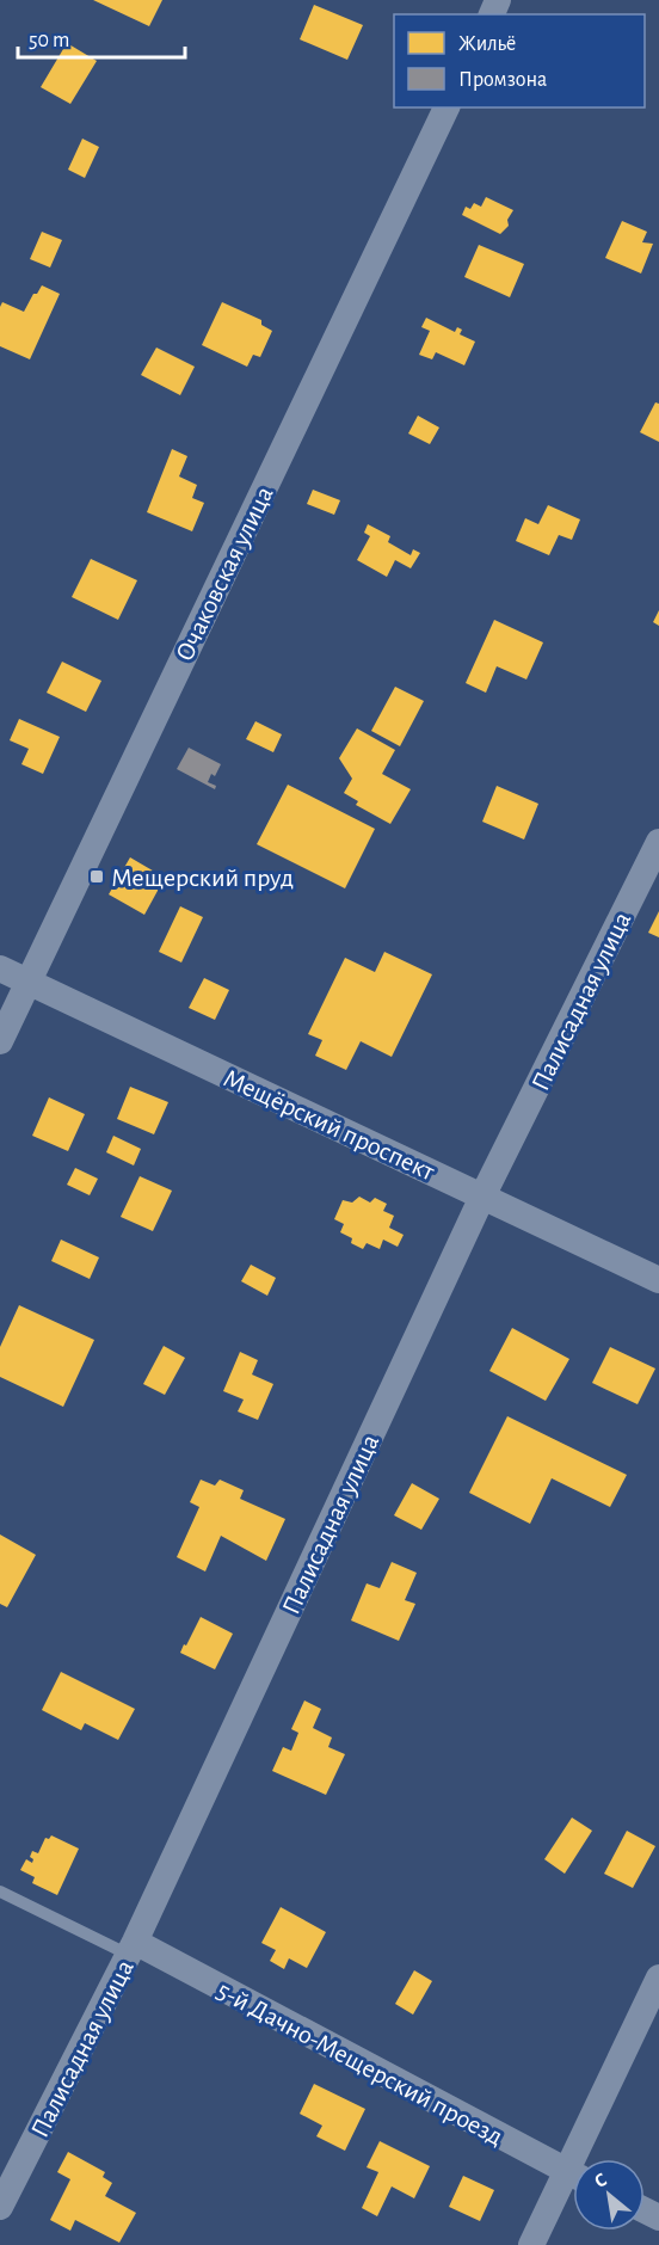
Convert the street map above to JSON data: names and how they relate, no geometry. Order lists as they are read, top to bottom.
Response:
{
  "streets": {
    "street": [
      "Очаковская улица",
      "Палисадная улица",
      "Мещёрский проспект",
      "5-й Дачно-Мещерский проезд"
    ]
  },
  "crossings": [
    ["Очаковская улица", "Мещёрский проспект"],
    ["Палисадная улица", "Мещёрский проспект"],
    ["Палисадная улица", "5-й Дачно-Мещерский проезд"]
  ],
  "places": {
    "transit": ["Мещерский пруд"]
  },
  "legend": ["Жильё", "Промзона"],
  "scale_bar": "50 m",
  "north": "top left"
}
